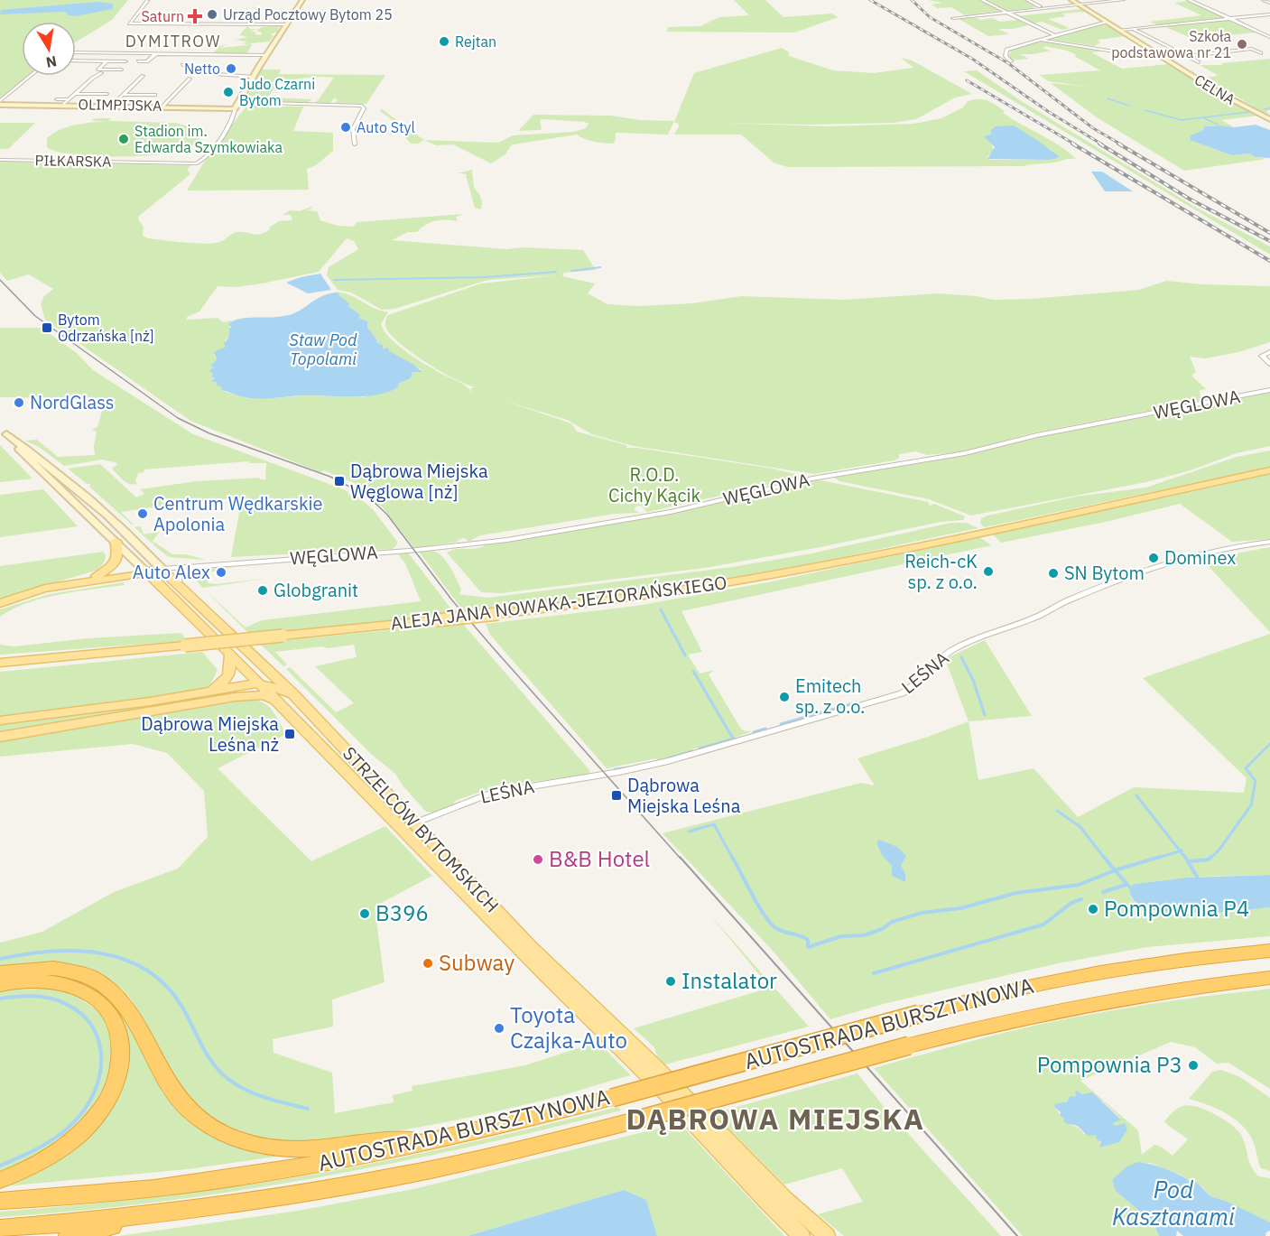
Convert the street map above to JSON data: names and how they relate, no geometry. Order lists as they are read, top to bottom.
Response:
{
  "streets": {
    "highway": ["AUTOSTRADA BURSZTYNOWA"],
    "main road": ["ALEJA JANA NOWAKA-JEZIORAŃSKIEGO", "STRZELCÓW BYTOMSKICH"],
    "street": [
      "CELNA",
      "OLIMPIJSKA",
      "PIŁKARSKA",
      "WĘGLOWA",
      "LEŚNA"
    ]
  },
  "crossings": [
    ["OLIMPIJSKA", "PIŁKARSKA"],
    ["WĘGLOWA", "STRZELCÓW BYTOMSKICH"],
    ["LEŚNA", "STRZELCÓW BYTOMSKICH"]
  ],
  "districts": ["DYMITROW", "DĄBROWA MIEJSKA"],
  "water": ["Staw Pod Topolami", "Pod Kasztanami"],
  "parks": ["R.O.D. Cichy Kącik"],
  "places": {
    "other": [
      "Urząd Pocztowy Bytom 25",
      "Rejtan",
      "Szkoła podstawowa nr 21",
      "Netto",
      "Judo Czarni Bytom",
      "Auto Styl",
      "Stadion im. Edwarda Szymkowiaka",
      "NordGlass",
      "Centrum Wędkarskie Apolonia",
      "Dominex",
      "Reich-cK sp. z o.o.",
      "Auto Alex",
      "SN Bytom",
      "Globgranit",
      "Emitech sp. z o.o.",
      "B&B Hotel",
      "Pompownia P4",
      "B396",
      "Subway",
      "Instalator",
      "Toyota Czajka-Auto",
      "Pompownia P3"
    ],
    "health": ["Saturn"],
    "transit": [
      "Bytom Odrzańska [nż]",
      "Dąbrowa Miejska Węglowa [nż]",
      "Dąbrowa Miejska Leśna nż",
      "Dąbrowa Miejska Leśna"
    ]
  },
  "north": "bottom"
}
